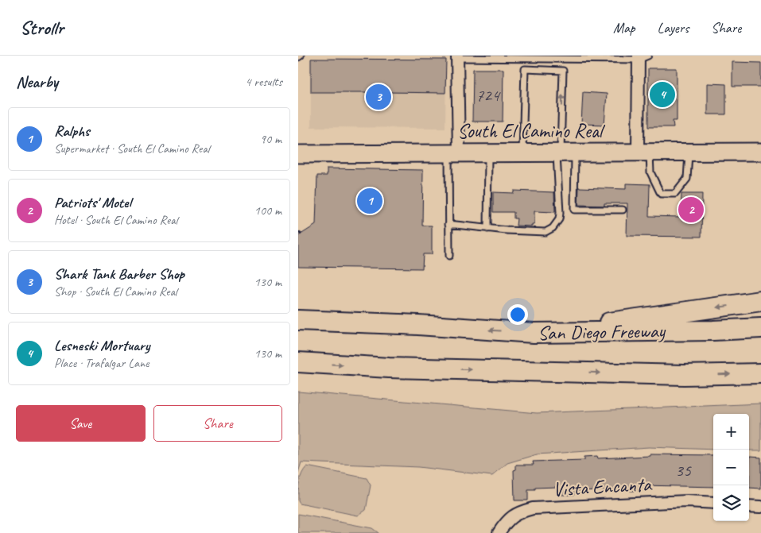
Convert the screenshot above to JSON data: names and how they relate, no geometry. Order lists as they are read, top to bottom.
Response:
{
  "streets": {
    "highway": ["San Diego Freeway"],
    "main road": ["South El Camino Real"],
    "street": ["Vista Encanta"]
  },
  "house_numbers": ["724", "35"],
  "page": {
    "header": "Strollr",
    "nav": ["Map", "Layers", "Share"],
    "heading": ["Nearby", "4 results"],
    "pins": [
      "4",
      "3",
      "1",
      "2"
    ],
    "list": [
      {
        "mark": "1",
        "name": "Ralphs",
        "note": "Supermarket · South El Camino Real",
        "value": "90 m"
      },
      {
        "mark": "2",
        "name": "Patriots' Motel",
        "note": "Hotel · South El Camino Real",
        "value": "100 m"
      },
      {
        "mark": "3",
        "name": "Shark Tank Barber Shop",
        "note": "Shop · South El Camino Real",
        "value": "130 m"
      },
      {
        "mark": "4",
        "name": "Lesneski Mortuary",
        "note": "Place · Trafalgar Lane",
        "value": "130 m"
      }
    ],
    "buttons": ["Save", "Share"],
    "map_buttons": ["+", "−"]
  }
}
